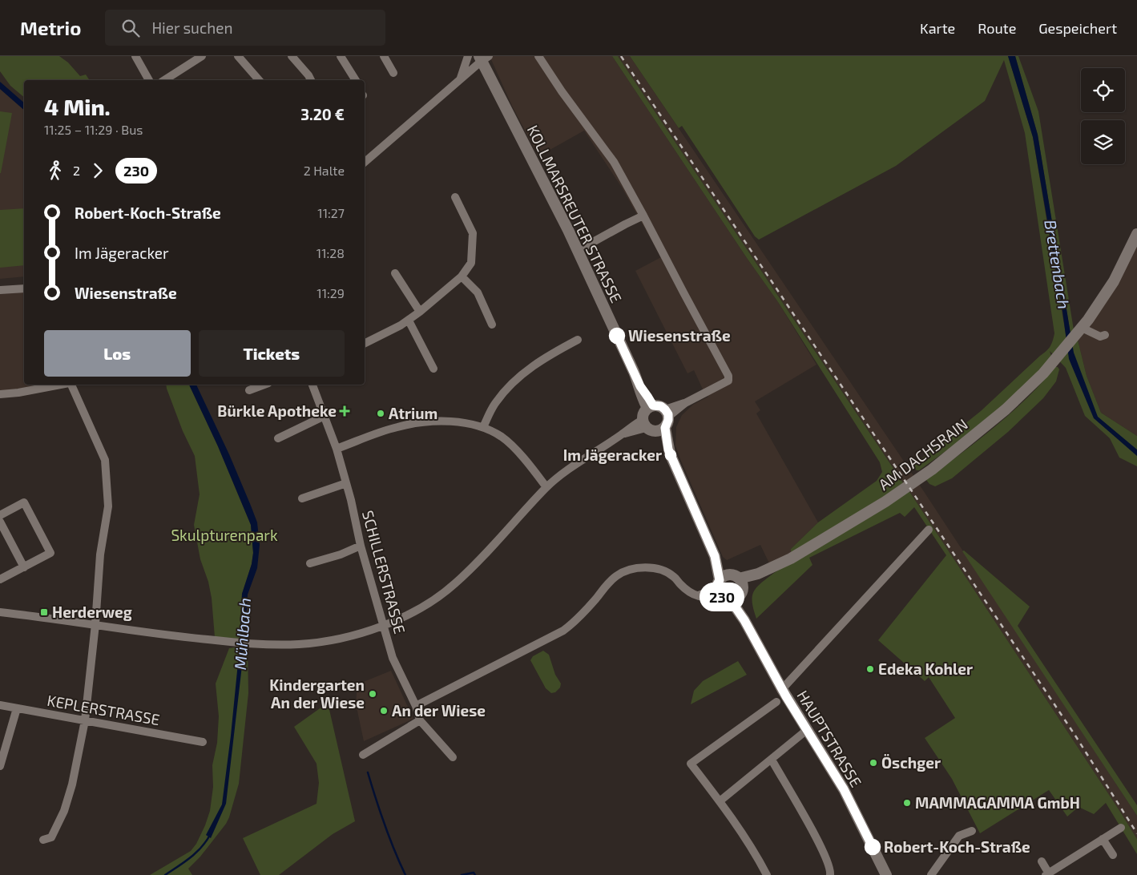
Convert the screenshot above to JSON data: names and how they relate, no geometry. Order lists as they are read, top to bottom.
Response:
{
  "streets": {
    "main road": ["KOLLMARSREUTER STRASSE", "AM DACHSRAIN", "HAUPTSTRASSE"],
    "street": ["SCHILLERSTRASSE", "KEPLERSTRASSE"]
  },
  "crossings": [
    ["AM DACHSRAIN", "HAUPTSTRASSE"]
  ],
  "water": ["Brettenbach", "Mühlbach"],
  "parks": ["Skulpturenpark"],
  "places": {
    "other": [
      "Wiesenstraße",
      "Atrium",
      "Im Jägeracker",
      "Edeka Kohler",
      "Kindergarten An der Wiese",
      "An der Wiese",
      "Öschger",
      "MAMMAGAMMA GmbH",
      "Robert-Koch-Straße"
    ],
    "health": ["Bürkle Apotheke"],
    "transit": ["Herderweg"]
  },
  "lines": ["bus line 230"],
  "page": {
    "header": "Metrio",
    "search": "Hier suchen",
    "nav": ["Karte", "Route", "Gespeichert"],
    "on_map": "230",
    "heading": ["4 Min.", "11:25 – 11:29 · Bus", "3.20 €"],
    "legs": ["2", "230", "2 Halte"],
    "list": [
      {
        "name": "Robert-Koch-Straße",
        "value": "11:27"
      },
      {
        "name": "Im Jägeracker",
        "value": "11:28"
      },
      {
        "name": "Wiesenstraße",
        "value": "11:29"
      }
    ],
    "buttons": ["Los", "Tickets"]
  }
}
